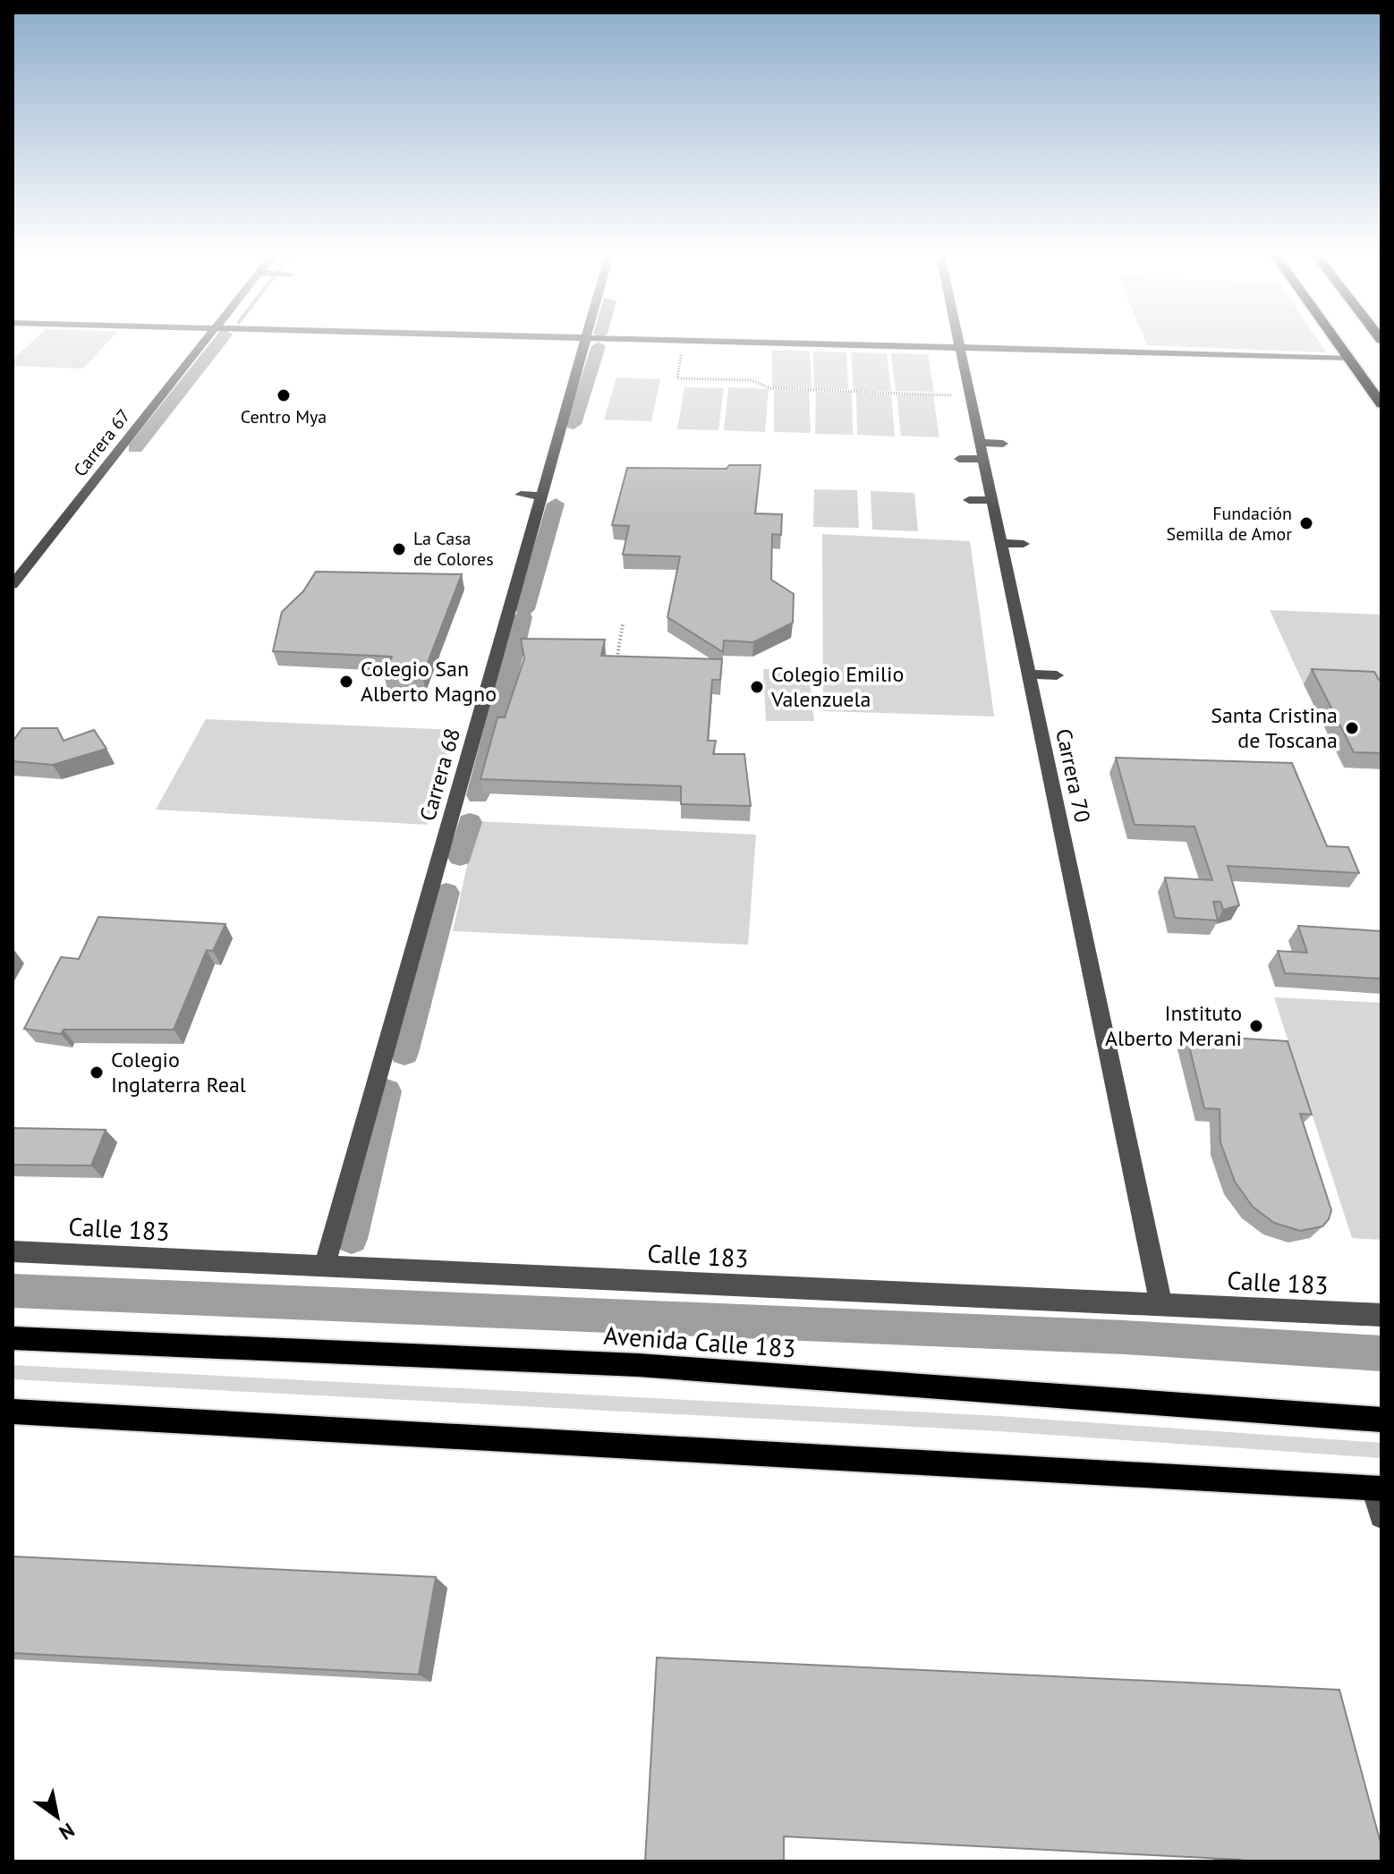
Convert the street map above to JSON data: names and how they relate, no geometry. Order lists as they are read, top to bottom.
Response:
{
  "streets": {
    "main road": ["Avenida Calle 183"],
    "street": [
      "Carrera 67",
      "Carrera 68",
      "Carrera 70",
      "Calle 183"
    ]
  },
  "crossings": [
    ["Carrera 68", "Calle 183"],
    ["Carrera 70", "Calle 183"]
  ],
  "places": [
    "Centro Mya",
    "Fundación Semilla de Amor",
    "La Casa de Colores",
    "Colegio San Alberto Magno",
    "Colegio Emilio Valenzuela",
    "Santa Cristina de Toscana",
    "Instituto Alberto Merani",
    "Colegio Inglaterra Real"
  ],
  "north": "bottom right"
}
